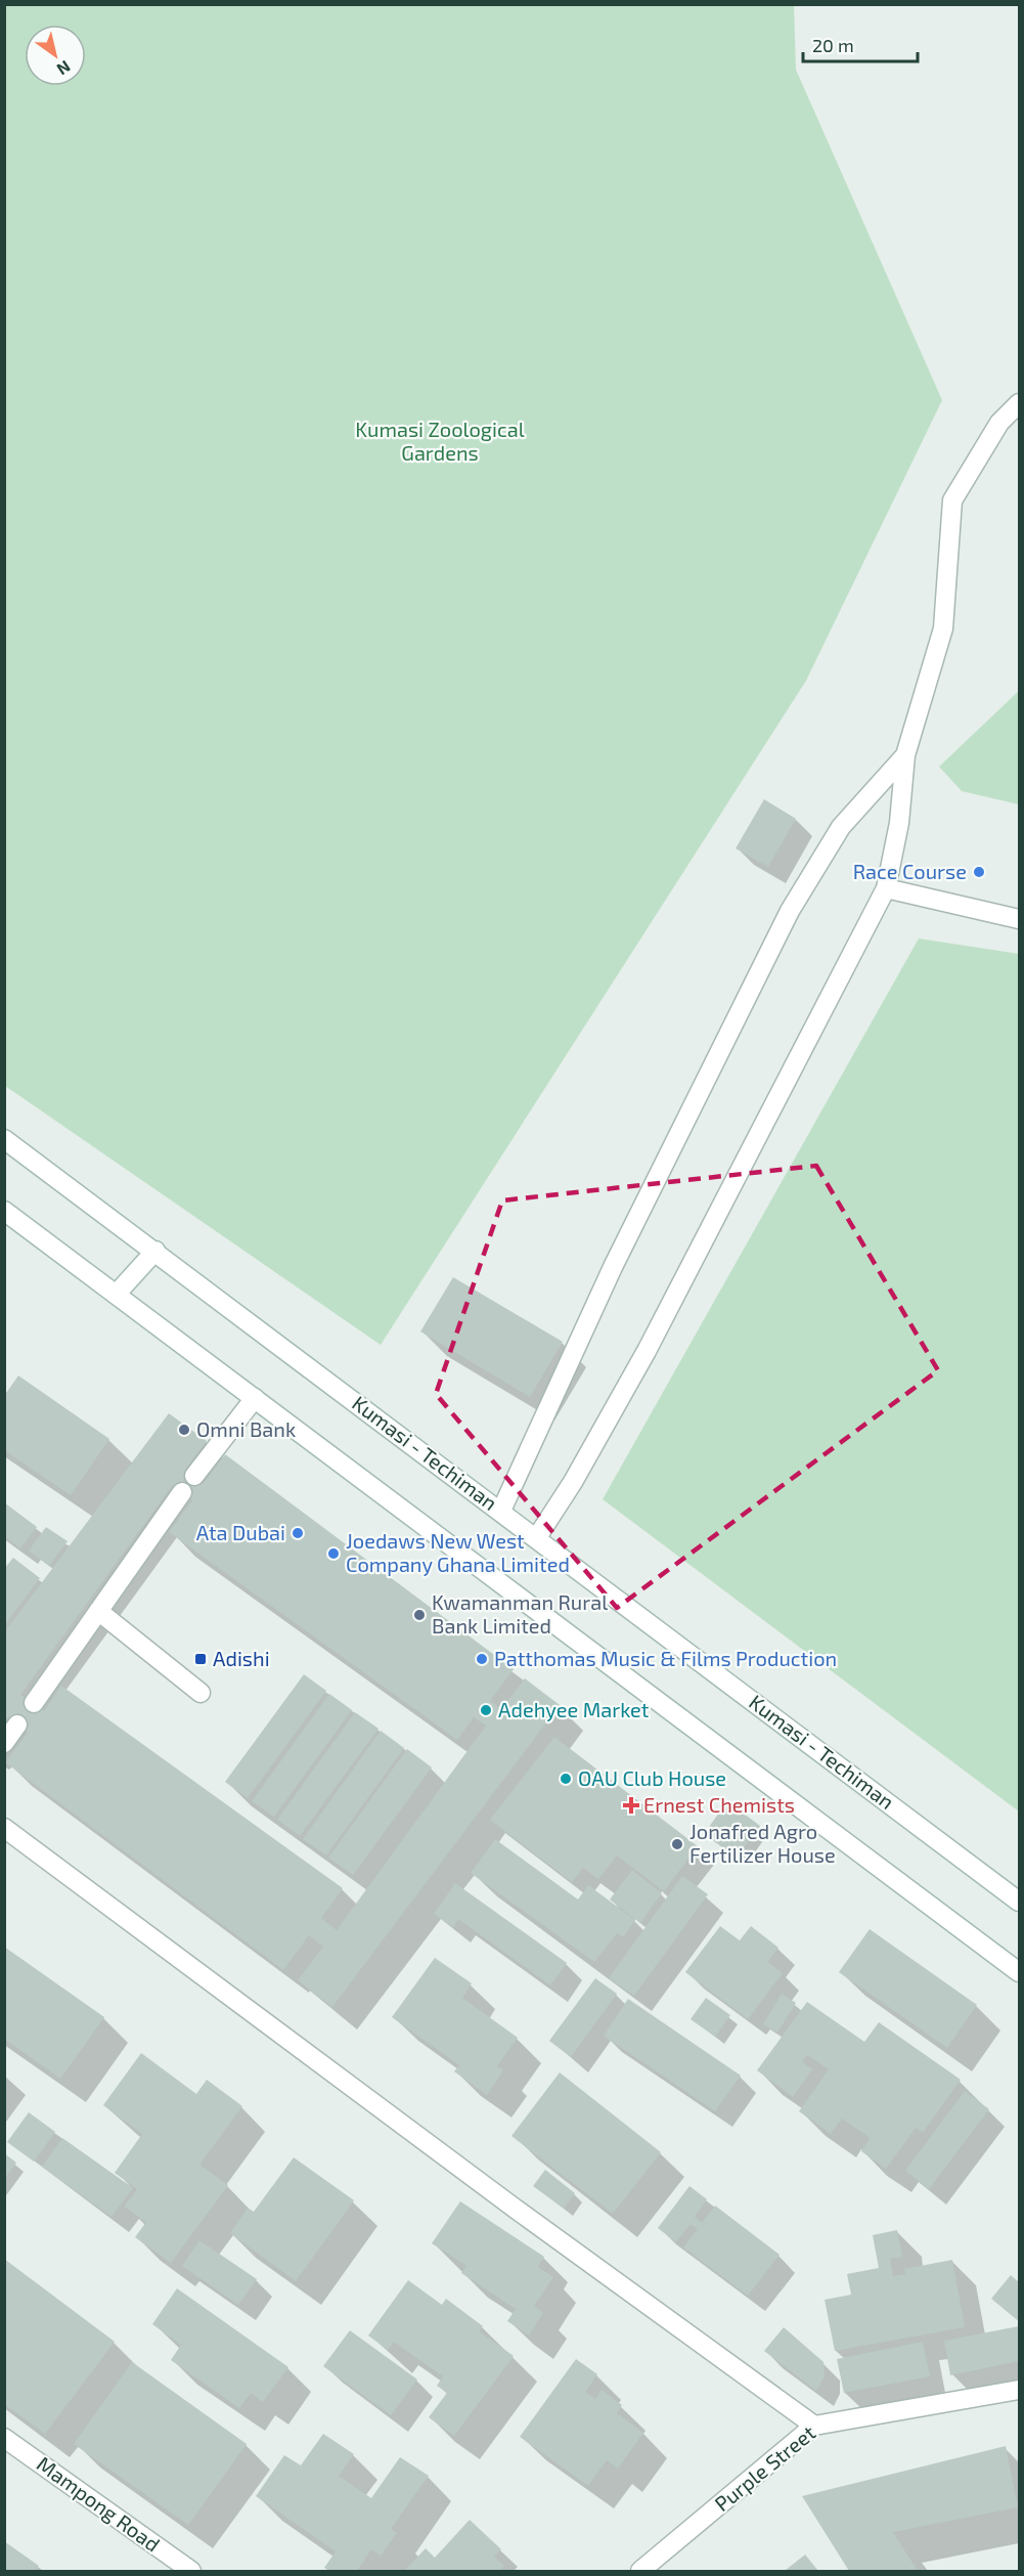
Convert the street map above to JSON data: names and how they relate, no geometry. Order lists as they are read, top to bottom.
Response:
{
  "streets": {
    "street": ["Kumasi - Techiman", "Purple Street", "Mampong Road"]
  },
  "parks": ["Kumasi Zoological Gardens"],
  "places": {
    "other": [
      "Race Course",
      "Omni Bank",
      "Ata Dubai",
      "Joedaws New West Company Ghana Limited",
      "Kwamanman Rural Bank Limited",
      "Patthomas Music & Films Production",
      "Adehyee Market",
      "OAU Club House",
      "Jonafred Agro Fertilizer House"
    ],
    "transit": ["Adishi"],
    "health": ["Ernest Chemists"]
  },
  "scale_bar": "20 m",
  "north": "bottom right"
}
